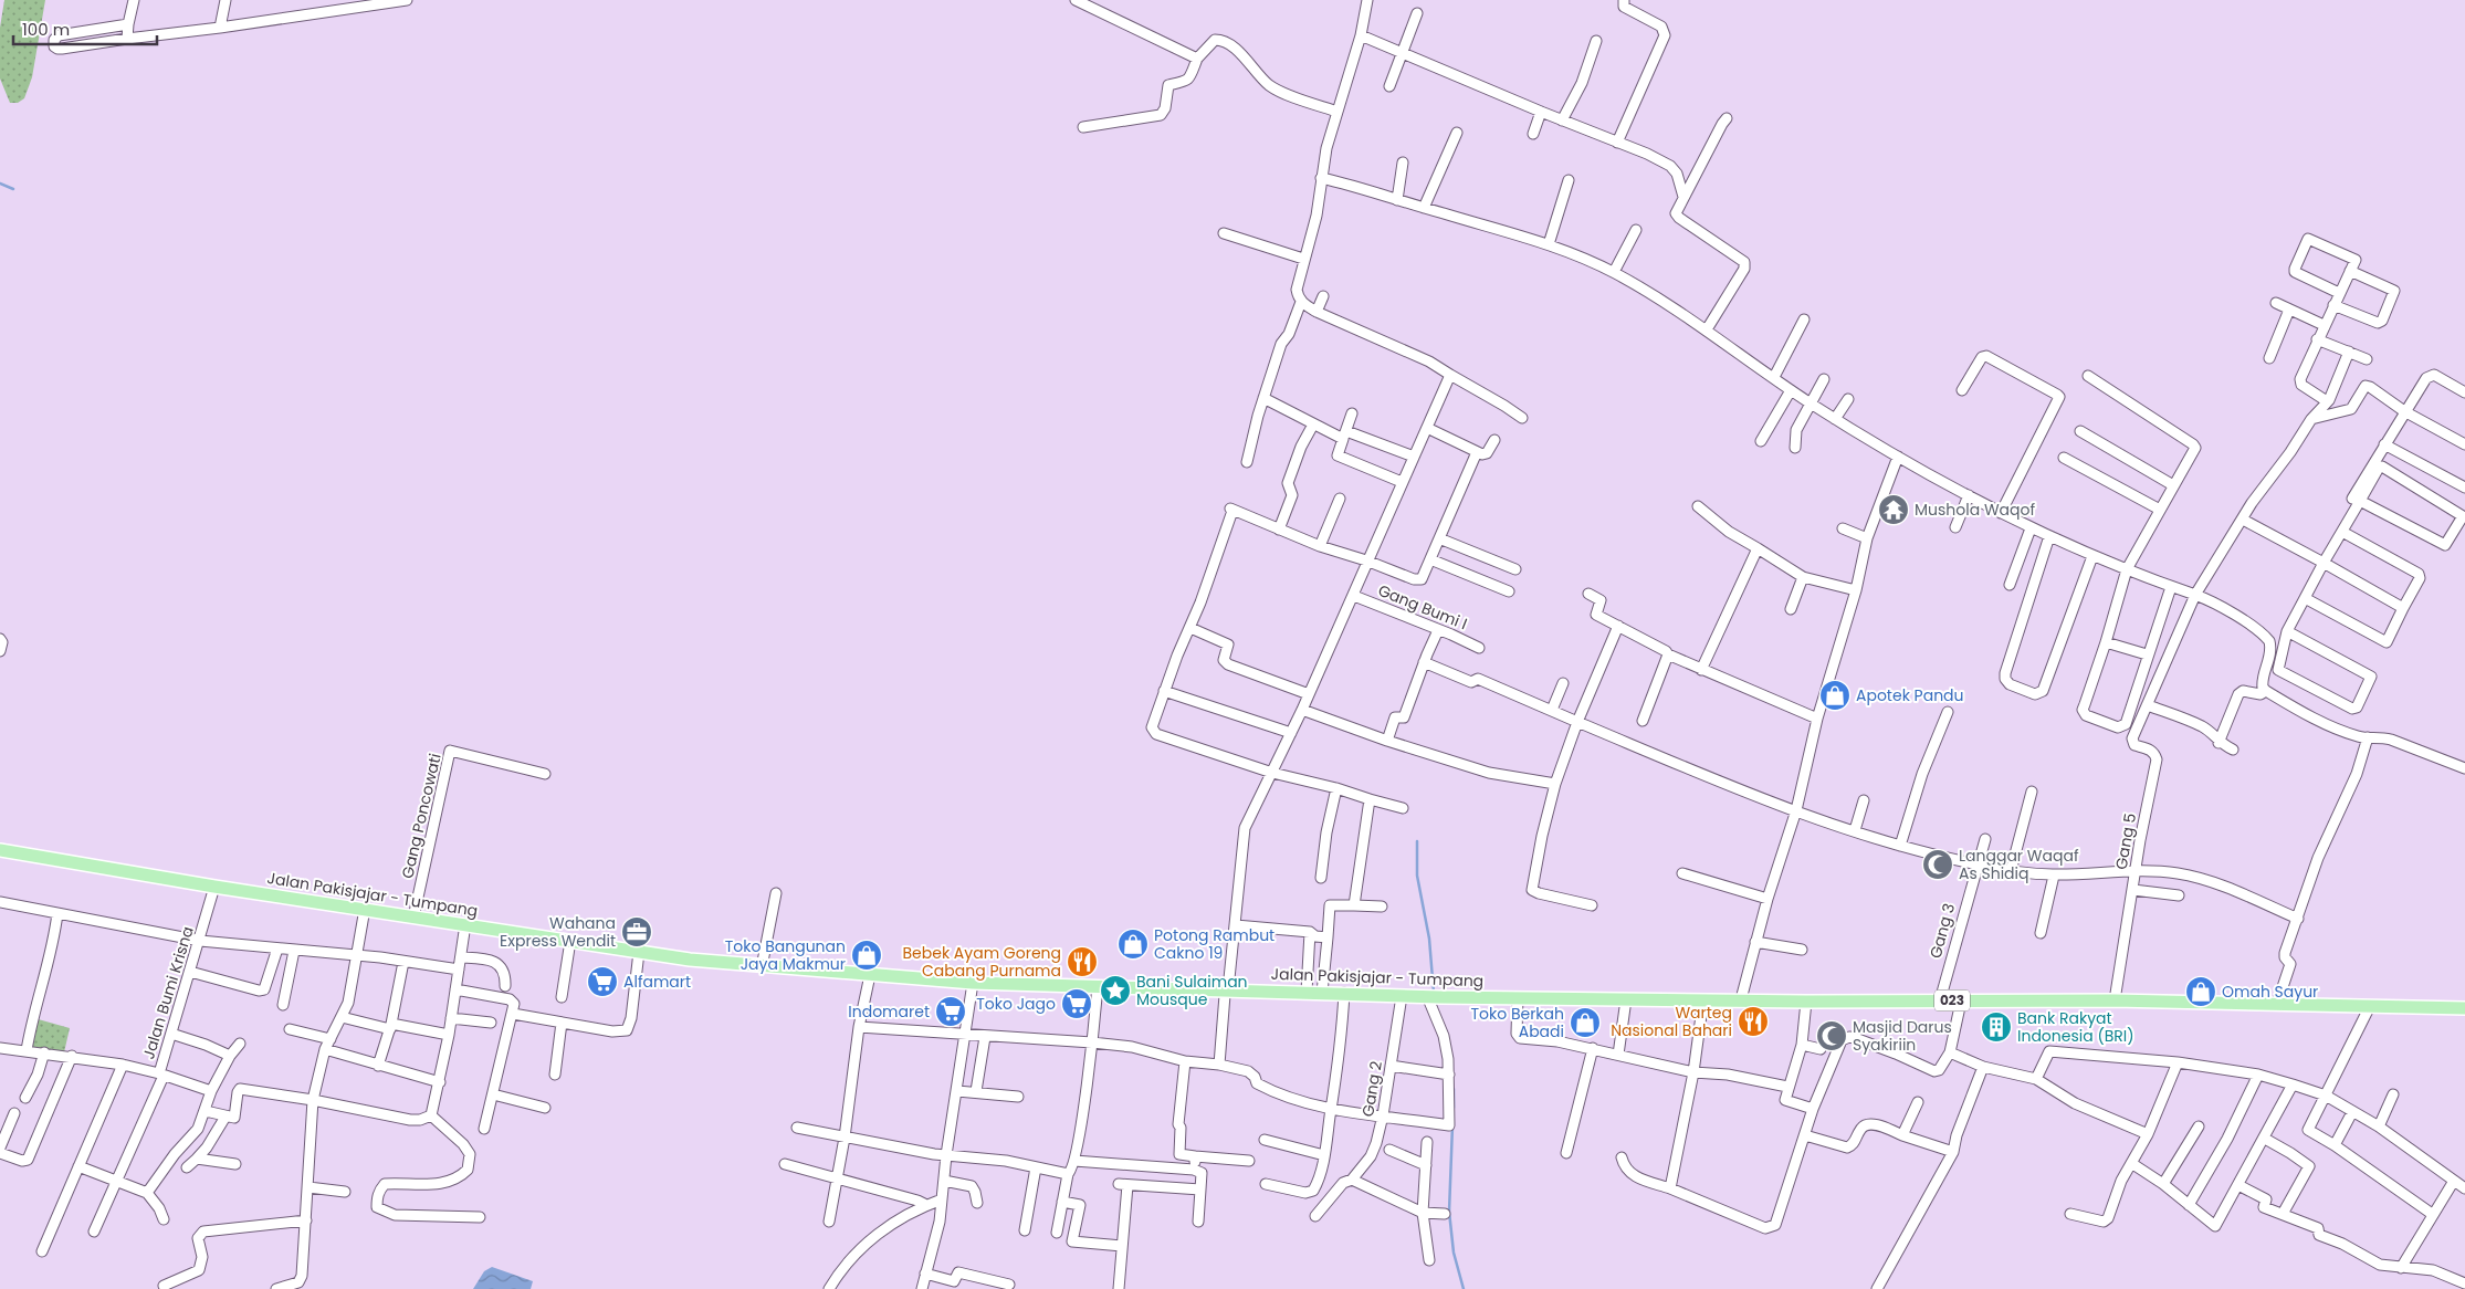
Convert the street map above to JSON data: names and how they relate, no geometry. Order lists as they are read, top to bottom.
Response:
{
  "streets": {
    "main road": ["Jalan Pakisjajar - Tumpang", "023"],
    "street": [
      "Gang Bumi I",
      "Gang Poncowati",
      "Gang 5",
      "Gang 3",
      "Jalan Bumi Krisna",
      "Gang 2"
    ]
  },
  "crossings": [
    ["Gang Poncowati", "Jalan Pakisjajar - Tumpang"],
    ["Gang 5", "Jalan Pakisjajar - Tumpang"],
    ["Jalan Pakisjajar - Tumpang", "Gang 3"],
    ["Jalan Pakisjajar - Tumpang", "Jalan Bumi Krisna"],
    ["Jalan Pakisjajar - Tumpang", "Gang 2"]
  ],
  "places": {
    "temple": ["Mushola Waqof"],
    "shop": [
      "Apotek Pandu",
      "Potong Rambut Cakno 19",
      "Toko Bangunan Jaya Makmur",
      "Omah Sayur",
      "Toko Berkah Abadi"
    ],
    "mosque": ["Langgar Waqaf As Shidiq", "Masjid Darus Syakiriin"],
    "office": ["Wahana Express Wendit"],
    "restaurant": ["Bebek Ayam Goreng Cabang Purnama", "Warteg Nasional Bahari"],
    "supermarket": ["Alfamart", "Toko Jago", "Indomaret"],
    "place": ["Bani Sulaiman Mousque"],
    "building": ["Bank Rakyat Indonesia (BRI)"]
  },
  "scale_bar": "100 m"
}
